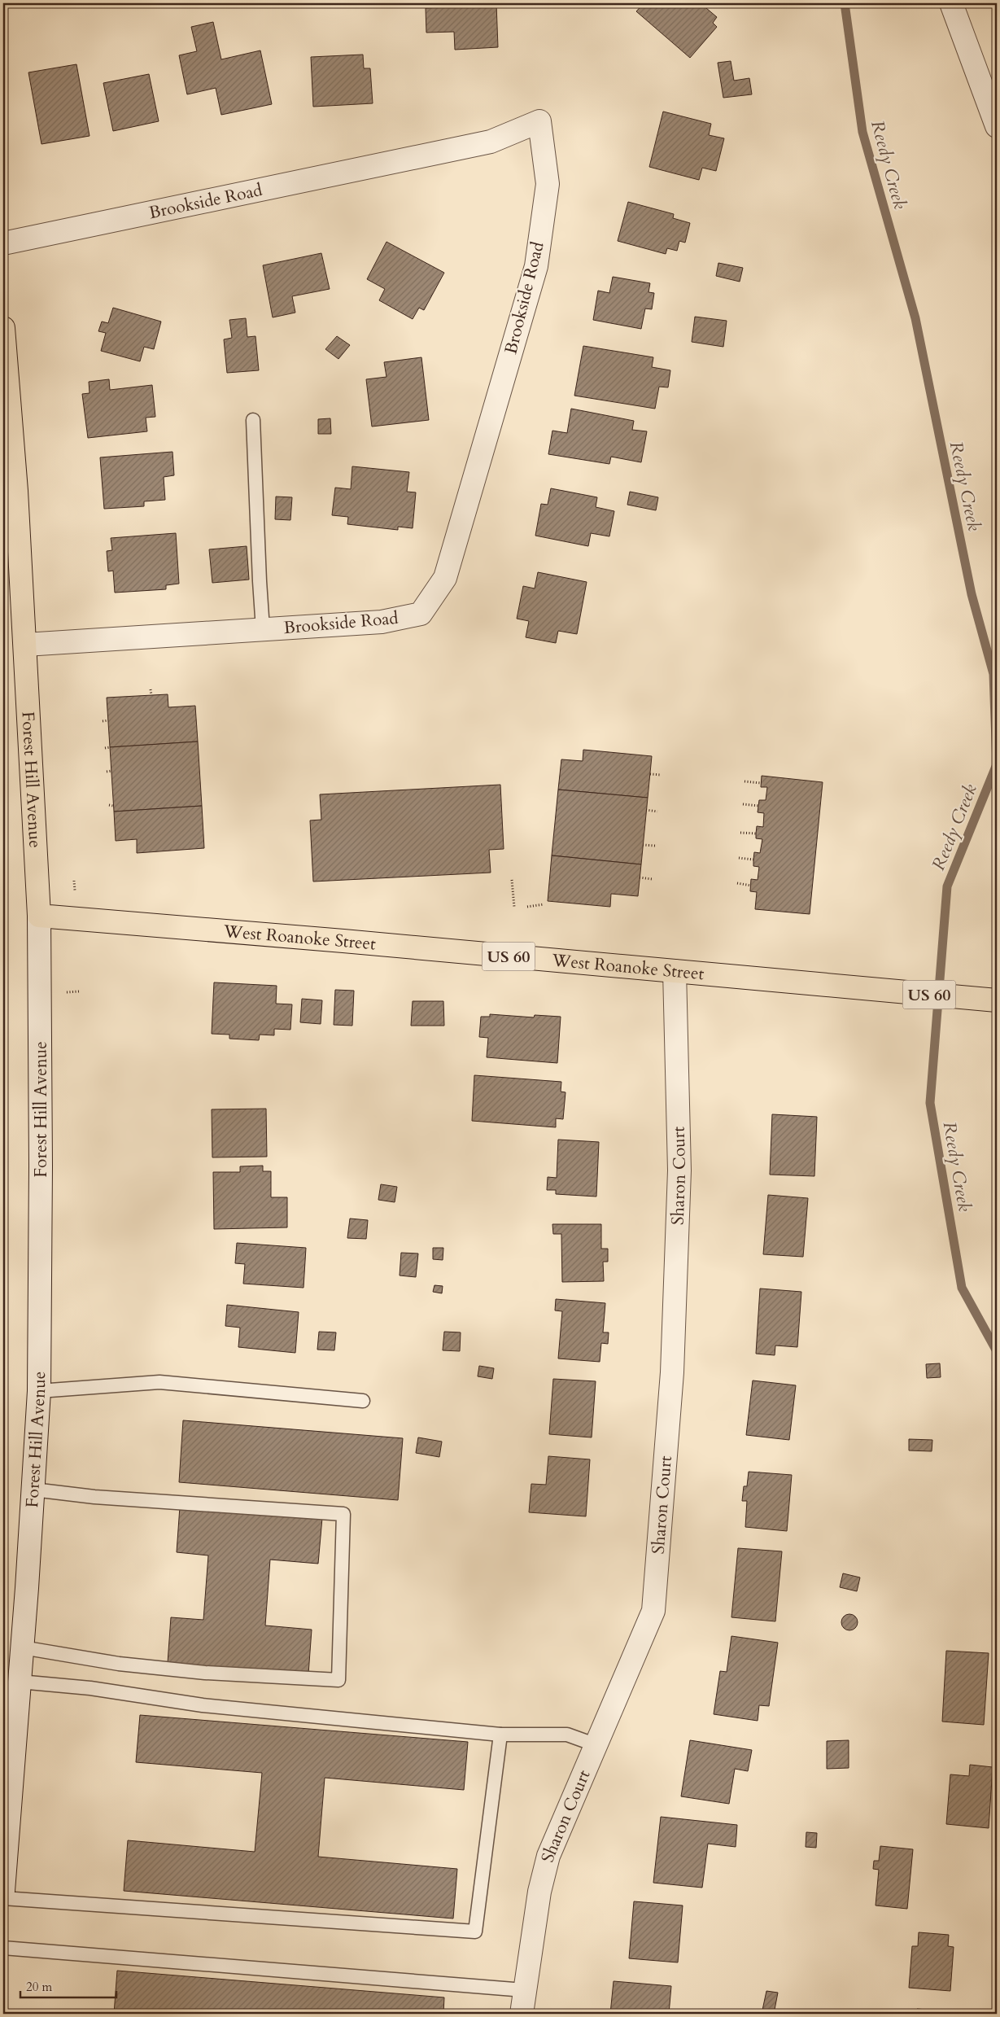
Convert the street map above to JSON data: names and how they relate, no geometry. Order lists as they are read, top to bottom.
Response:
{
  "streets": {
    "main road": ["Forest Hill Avenue", "West Roanoke Street", "US 60"],
    "street": ["Brookside Road", "Sharon Court"]
  },
  "crossings": [
    ["Brookside Road", "Forest Hill Avenue"],
    ["Forest Hill Avenue", "West Roanoke Street"],
    ["West Roanoke Street", "Sharon Court"]
  ],
  "water": ["Reedy Creek"],
  "scale_bar": "20 m"
}
